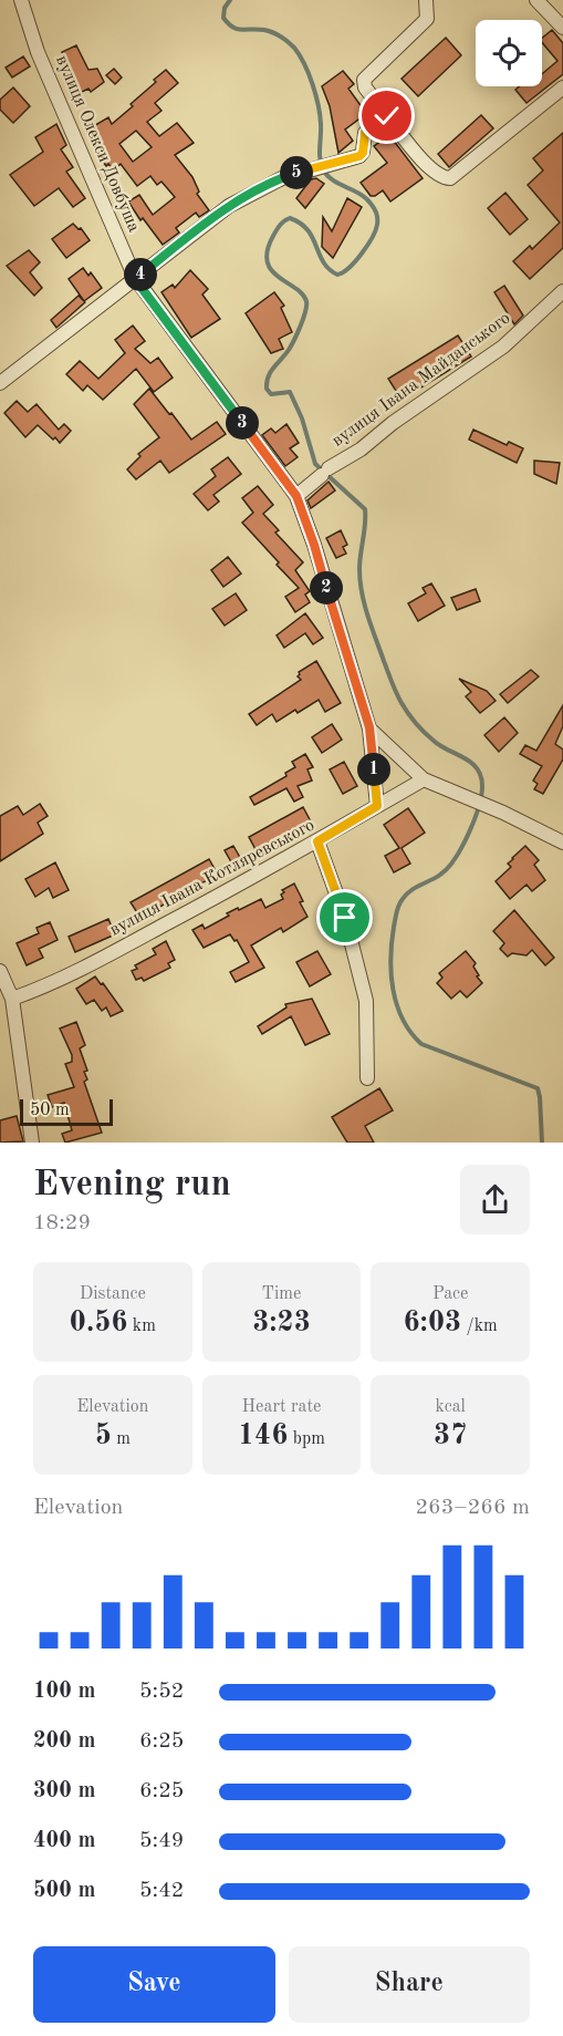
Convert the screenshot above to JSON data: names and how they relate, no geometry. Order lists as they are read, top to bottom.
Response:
{
  "streets": {
    "street": ["вулиця Олекси Довбуша", "вулиця Івана Майданського", "вулиця Івана Котляревського"]
  },
  "crossings": [
    ["вулиця Олекси Довбуша", "вулиця Івана Майданського"],
    ["вулиця Олекси Довбуша", "вулиця Івана Котляревського"]
  ],
  "scale_bar": "50 m",
  "page": {
    "pins": [
      "5",
      "4",
      "3",
      "2",
      "1"
    ],
    "scale": "50 m",
    "heading": ["Evening run", "18:29"],
    "stats": [
      ["Distance", "0.56 km"],
      ["Time", "3:23"],
      ["Pace", "6:03 /km"],
      ["Elevation", "5 m"],
      ["Heart rate", "146 bpm"],
      ["kcal", "37"]
    ],
    "chart": ["Elevation", "263–266 m"],
    "list": [
      {
        "name": "100 m",
        "note": "5:52"
      },
      {
        "name": "200 m",
        "note": "6:25"
      },
      {
        "name": "300 m",
        "note": "6:25"
      },
      {
        "name": "400 m",
        "note": "5:49"
      },
      {
        "name": "500 m",
        "note": "5:42"
      }
    ],
    "buttons": ["Save", "Share"]
  }
}
